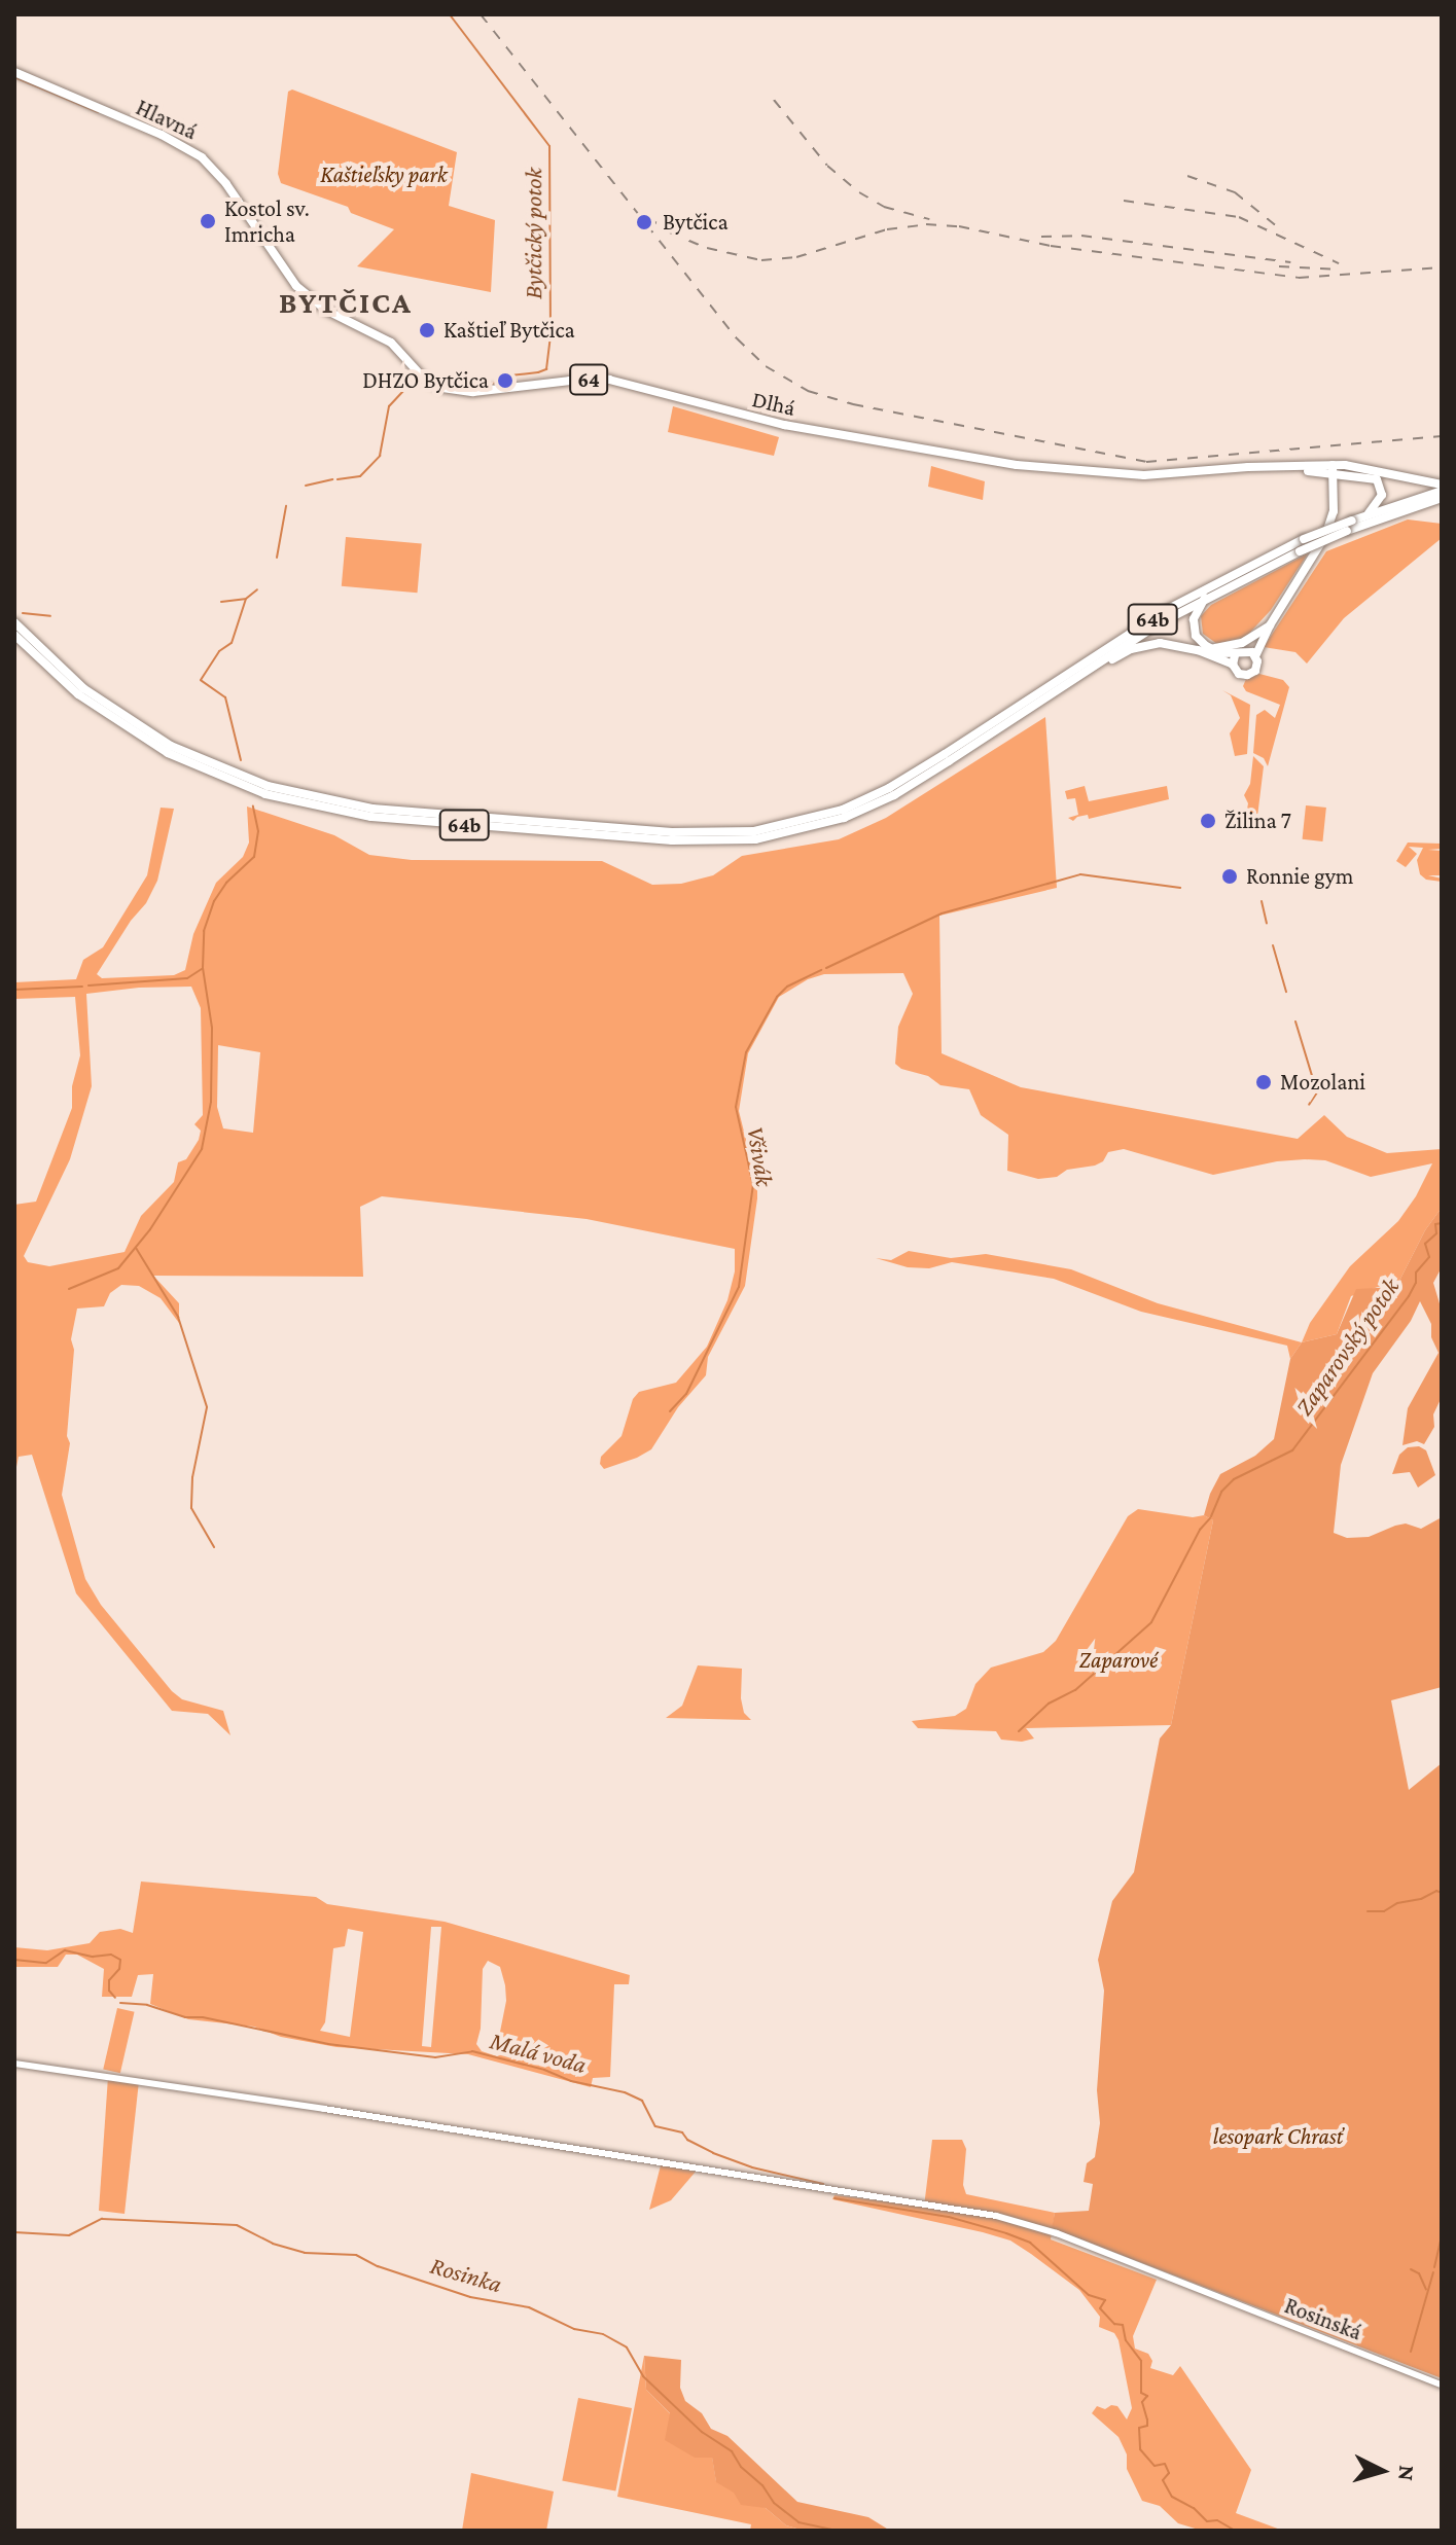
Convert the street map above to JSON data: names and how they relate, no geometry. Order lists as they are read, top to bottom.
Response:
{
  "streets": {
    "main road": [
      "Hlavná",
      "64",
      "Dlhá",
      "64b"
    ],
    "street": ["Rosinská"]
  },
  "crossings": [
    ["Hlavná", "Dlhá"]
  ],
  "districts": ["BYTČICA"],
  "water": [
    "Bytčický potok",
    "Všivák",
    "Zaparovský potok",
    "Malá voda",
    "Rosinka"
  ],
  "parks": ["Kaštieľsky park", "Zaparové", "lesopark Chrasť"],
  "places": [
    "Kostol sv. Imricha",
    "Bytčica",
    "Kaštieľ Bytčica",
    "DHZO Bytčica",
    "Žilina 7",
    "Ronnie gym",
    "Mozolani"
  ],
  "north": "right"
}
